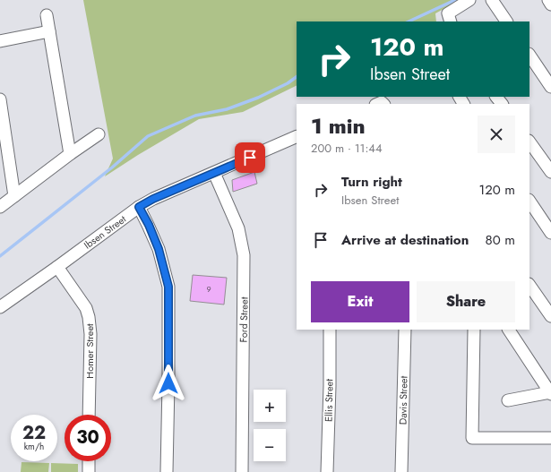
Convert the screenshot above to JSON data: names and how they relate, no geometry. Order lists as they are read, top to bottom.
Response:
{
  "streets": {
    "street": [
      "Ibsen Street",
      "Ford Street",
      "Homer Street",
      "Ellis Street",
      "Davis Street"
    ]
  },
  "crossings": [
    ["Ibsen Street", "Ford Street"],
    ["Ibsen Street", "Homer Street"]
  ],
  "house_numbers": ["9"],
  "page": {
    "turn": ["120 m", "Ibsen Street"],
    "heading": ["1 min", "200 m · 11:44"],
    "list": [
      {
        "name": "Turn right",
        "note": "Ibsen Street",
        "value": "120 m"
      },
      {
        "name": "Arrive at destination",
        "value": "80 m"
      }
    ],
    "buttons": ["Exit", "Share"],
    "map_buttons": ["+", "−"],
    "speed": "22 km/h",
    "limit": "30"
  }
}
